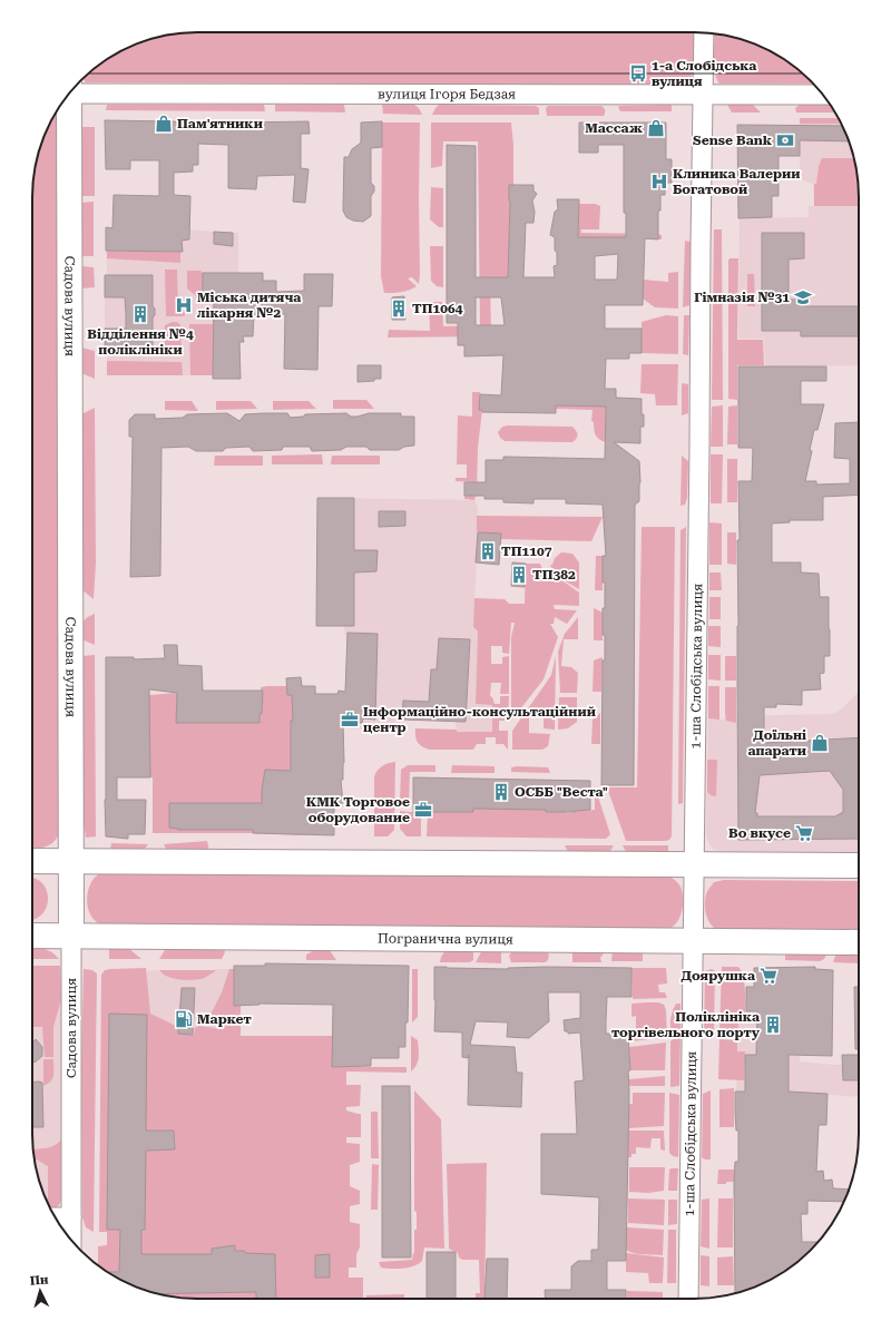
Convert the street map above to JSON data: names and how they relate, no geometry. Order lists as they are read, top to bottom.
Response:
{
  "streets": {
    "main road": ["Садова вулиця", "Погранична вулиця"],
    "street": ["вулиця Ігоря Бедзая", "1-ша Слобідська вулиця"]
  },
  "crossings": [
    ["вулиця Ігоря Бедзая", "1-ша Слобідська вулиця"],
    ["Садова вулиця", "Погранична вулиця"],
    ["1-ша Слобідська вулиця", "Погранична вулиця"]
  ],
  "places": {
    "bus stop": ["1-а Слобідська вулиця"],
    "shop": ["Пам'ятники", "Массаж", "Доїльні апарати"],
    "bank": ["Sense Bank"],
    "hospital": ["Клиника Валерии Богатовой", "Міська дитяча лікарня №2"],
    "school or university": ["Гімназія №31"],
    "building": [
      "ТП1064",
      "Відділення №4 поліклініки",
      "ТП1107",
      "ТП382",
      "ОСББ \"Веста\"",
      "Поліклініка торгівельного порту"
    ],
    "office": ["Інформаційно-консультаційний центр", "КМК Торговое оборудование"],
    "supermarket": ["Во вкусе", "Доярушка"],
    "fuel station": ["Маркет"]
  },
  "north": "top"
}
